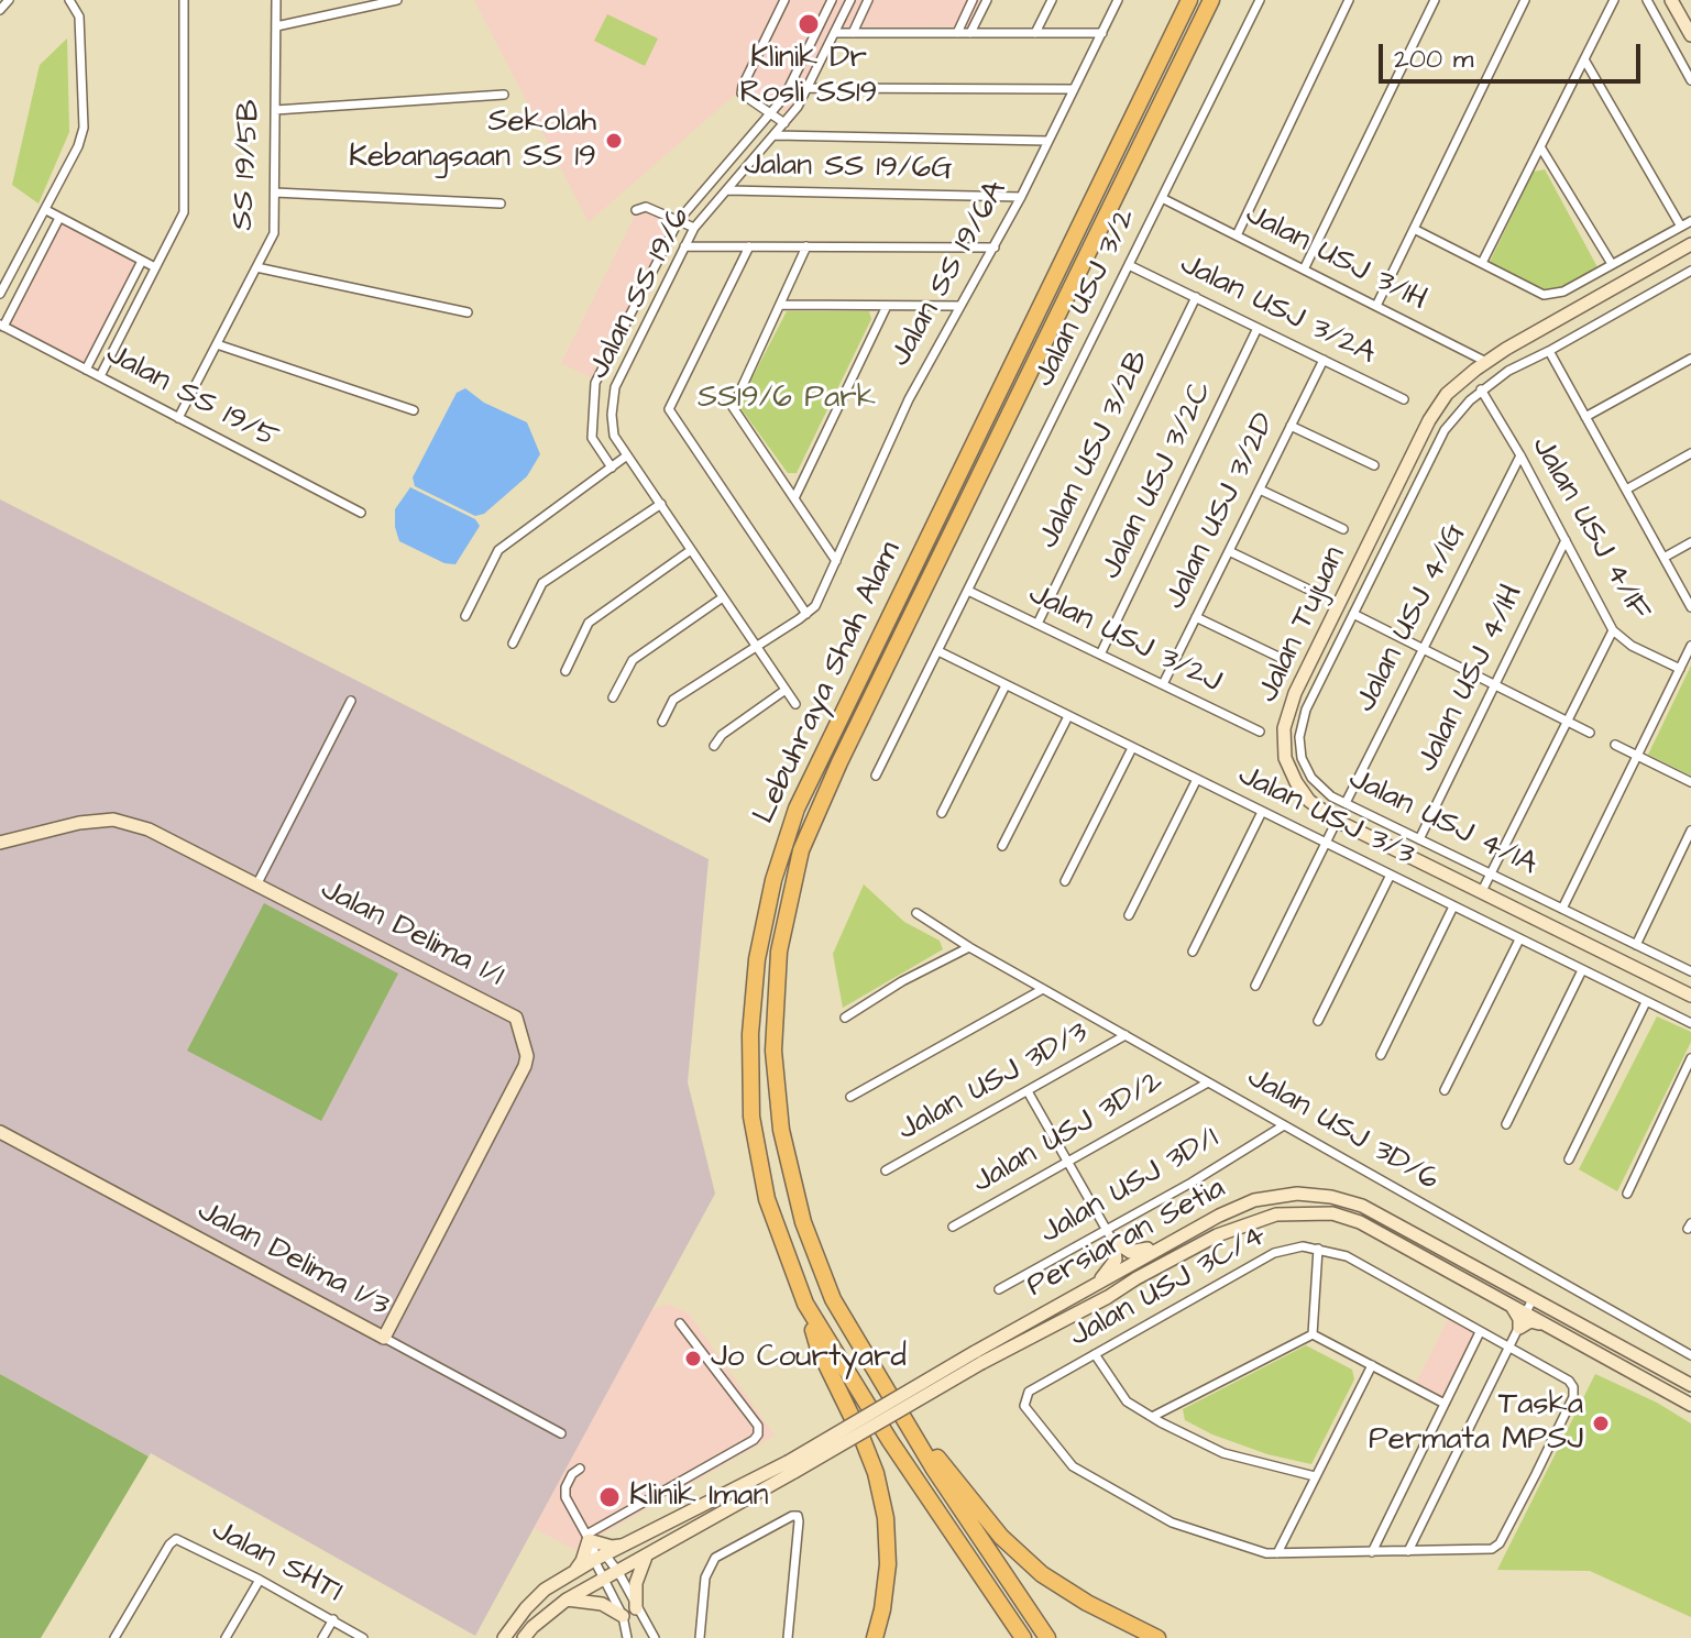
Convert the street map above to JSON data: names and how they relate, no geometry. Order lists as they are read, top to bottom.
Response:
{
  "streets": {
    "highway": ["Lebuhraya Shah Alam"],
    "main road": [
      "Jalan Tujuan",
      "Jalan Delima 1/1",
      "Persiaran Setia",
      "Jalan Delima 1/3"
    ],
    "street": [
      "SS 19/5B",
      "Jalan SS 19/6G",
      "Jalan USJ 3/1H",
      "Jalan SS 19/6A",
      "Jalan SS 19/6",
      "Jalan USJ 3/2",
      "Jalan USJ 3/2A",
      "Jalan SS 19/5",
      "Jalan USJ 3/2B",
      "Jalan USJ 3/2C",
      "Jalan USJ 3/2D",
      "Jalan USJ 4/1F",
      "Jalan USJ 4/1G",
      "Jalan USJ 3/2J",
      "Jalan USJ 4/1H",
      "Jalan USJ 3/3",
      "Jalan USJ 4/1A",
      "Jalan USJ 3D/3",
      "Jalan USJ 3D/6",
      "Jalan USJ 3D/2",
      "Jalan USJ 3D/1",
      "Jalan USJ 3C/4",
      "Jalan SHT1"
    ]
  },
  "crossings": [
    ["SS 19/5B", "Jalan SS 19/5"],
    ["Jalan SS 19/6G", "Jalan SS 19/6A"],
    ["Jalan SS 19/6G", "Jalan SS 19/6"],
    ["Jalan USJ 3/1H", "Jalan USJ 3/2"],
    ["Jalan USJ 3/1H", "Jalan Tujuan"],
    ["Jalan SS 19/6A", "Jalan SS 19/6"],
    ["Jalan USJ 3/2", "Jalan USJ 3/2A"],
    ["Jalan USJ 3/2", "Jalan USJ 3/2J"],
    ["Jalan USJ 3/2", "Jalan USJ 3/3"],
    ["Jalan USJ 3/2A", "Jalan USJ 3/2B"],
    ["Jalan USJ 3/2A", "Jalan USJ 3/2C"],
    ["Jalan USJ 3/2A", "Jalan USJ 3/2D"],
    ["Jalan USJ 3/2B", "Jalan USJ 3/2J"],
    ["Jalan USJ 3/2C", "Jalan USJ 3/2J"],
    ["Jalan USJ 3/2D", "Jalan USJ 3/2J"],
    ["Jalan USJ 4/1F", "Jalan USJ 4/1G"],
    ["Jalan USJ 4/1F", "Jalan USJ 4/1H"],
    ["Jalan USJ 4/1F", "Jalan USJ 4/1A"],
    ["Jalan USJ 4/1G", "Jalan USJ 4/1A"],
    ["Jalan USJ 4/1H", "Jalan USJ 4/1A"],
    ["Jalan Delima 1/1", "Jalan Delima 1/3"],
    ["Jalan USJ 3D/3", "Jalan USJ 3D/6"],
    ["Jalan USJ 3D/6", "Jalan USJ 3D/2"],
    ["Jalan USJ 3D/6", "Jalan USJ 3D/1"]
  ],
  "parks": ["SS19/6 Park"],
  "places": [
    "Klinik Dr Rosli SS19",
    "Sekolah Kebangsaan SS 19",
    "Jo Courtyard",
    "Taska Permata MPSJ",
    "Klinik Iman"
  ],
  "scale_bar": "200 m"
}
